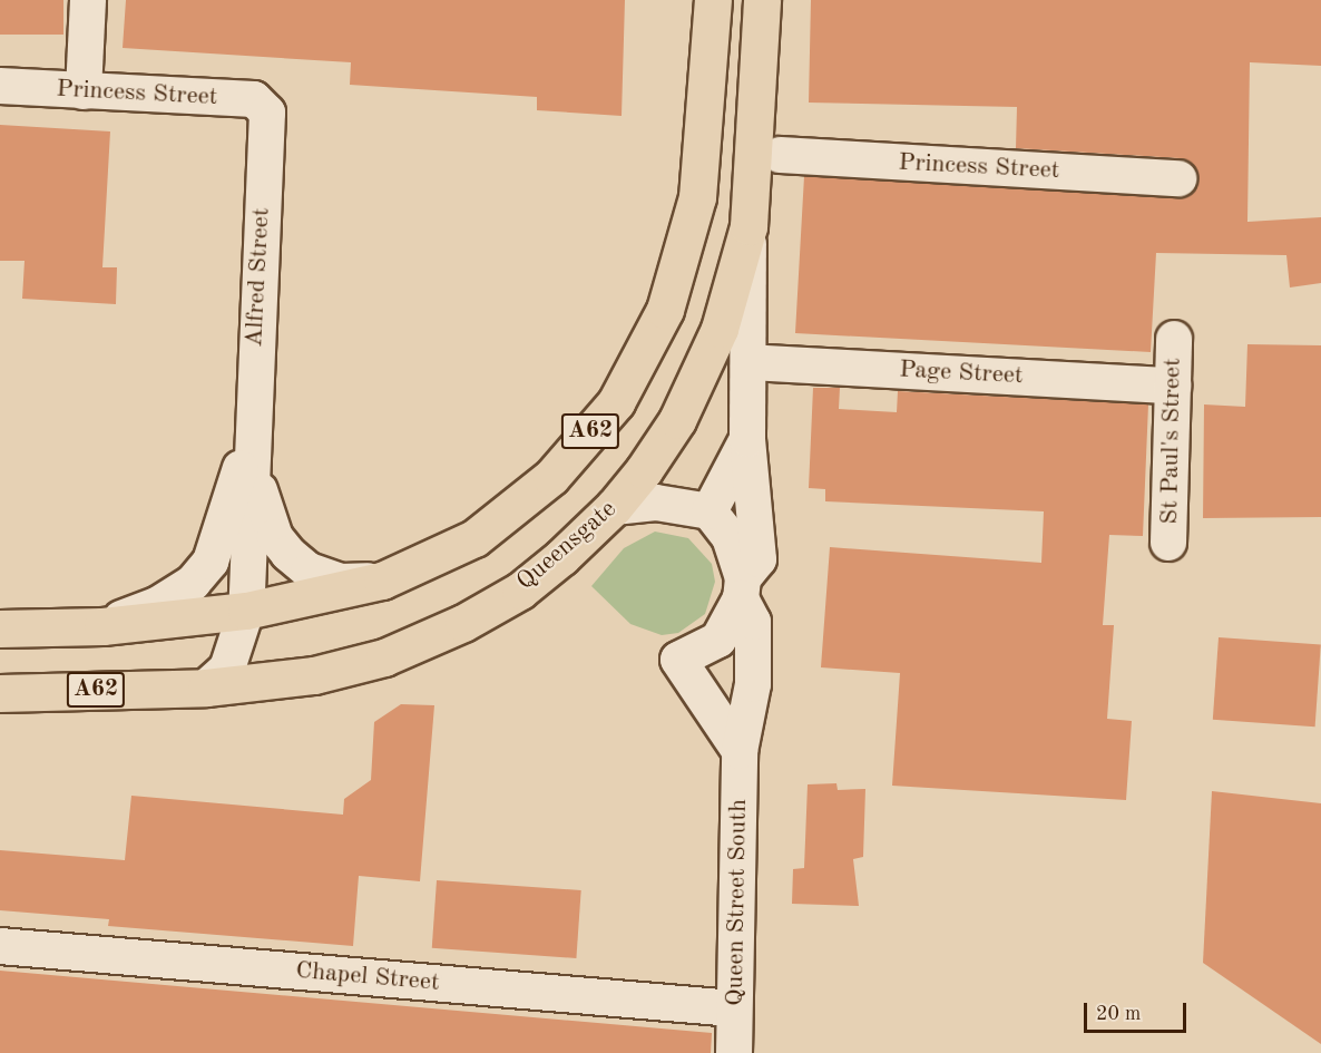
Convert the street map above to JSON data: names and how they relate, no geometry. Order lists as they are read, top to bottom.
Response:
{
  "streets": {
    "highway": ["A62", "Queensgate"],
    "street": [
      "Princess Street",
      "Alfred Street",
      "Page Street",
      "St Paul's Street",
      "Queen Street South",
      "Chapel Street"
    ]
  },
  "crossings": [
    ["Princess Street", "Alfred Street"],
    ["Alfred Street", "A62"],
    ["Alfred Street", "Queensgate"],
    ["Page Street", "St Paul's Street"],
    ["Queen Street South", "Chapel Street"]
  ],
  "scale_bar": "20 m"
}
